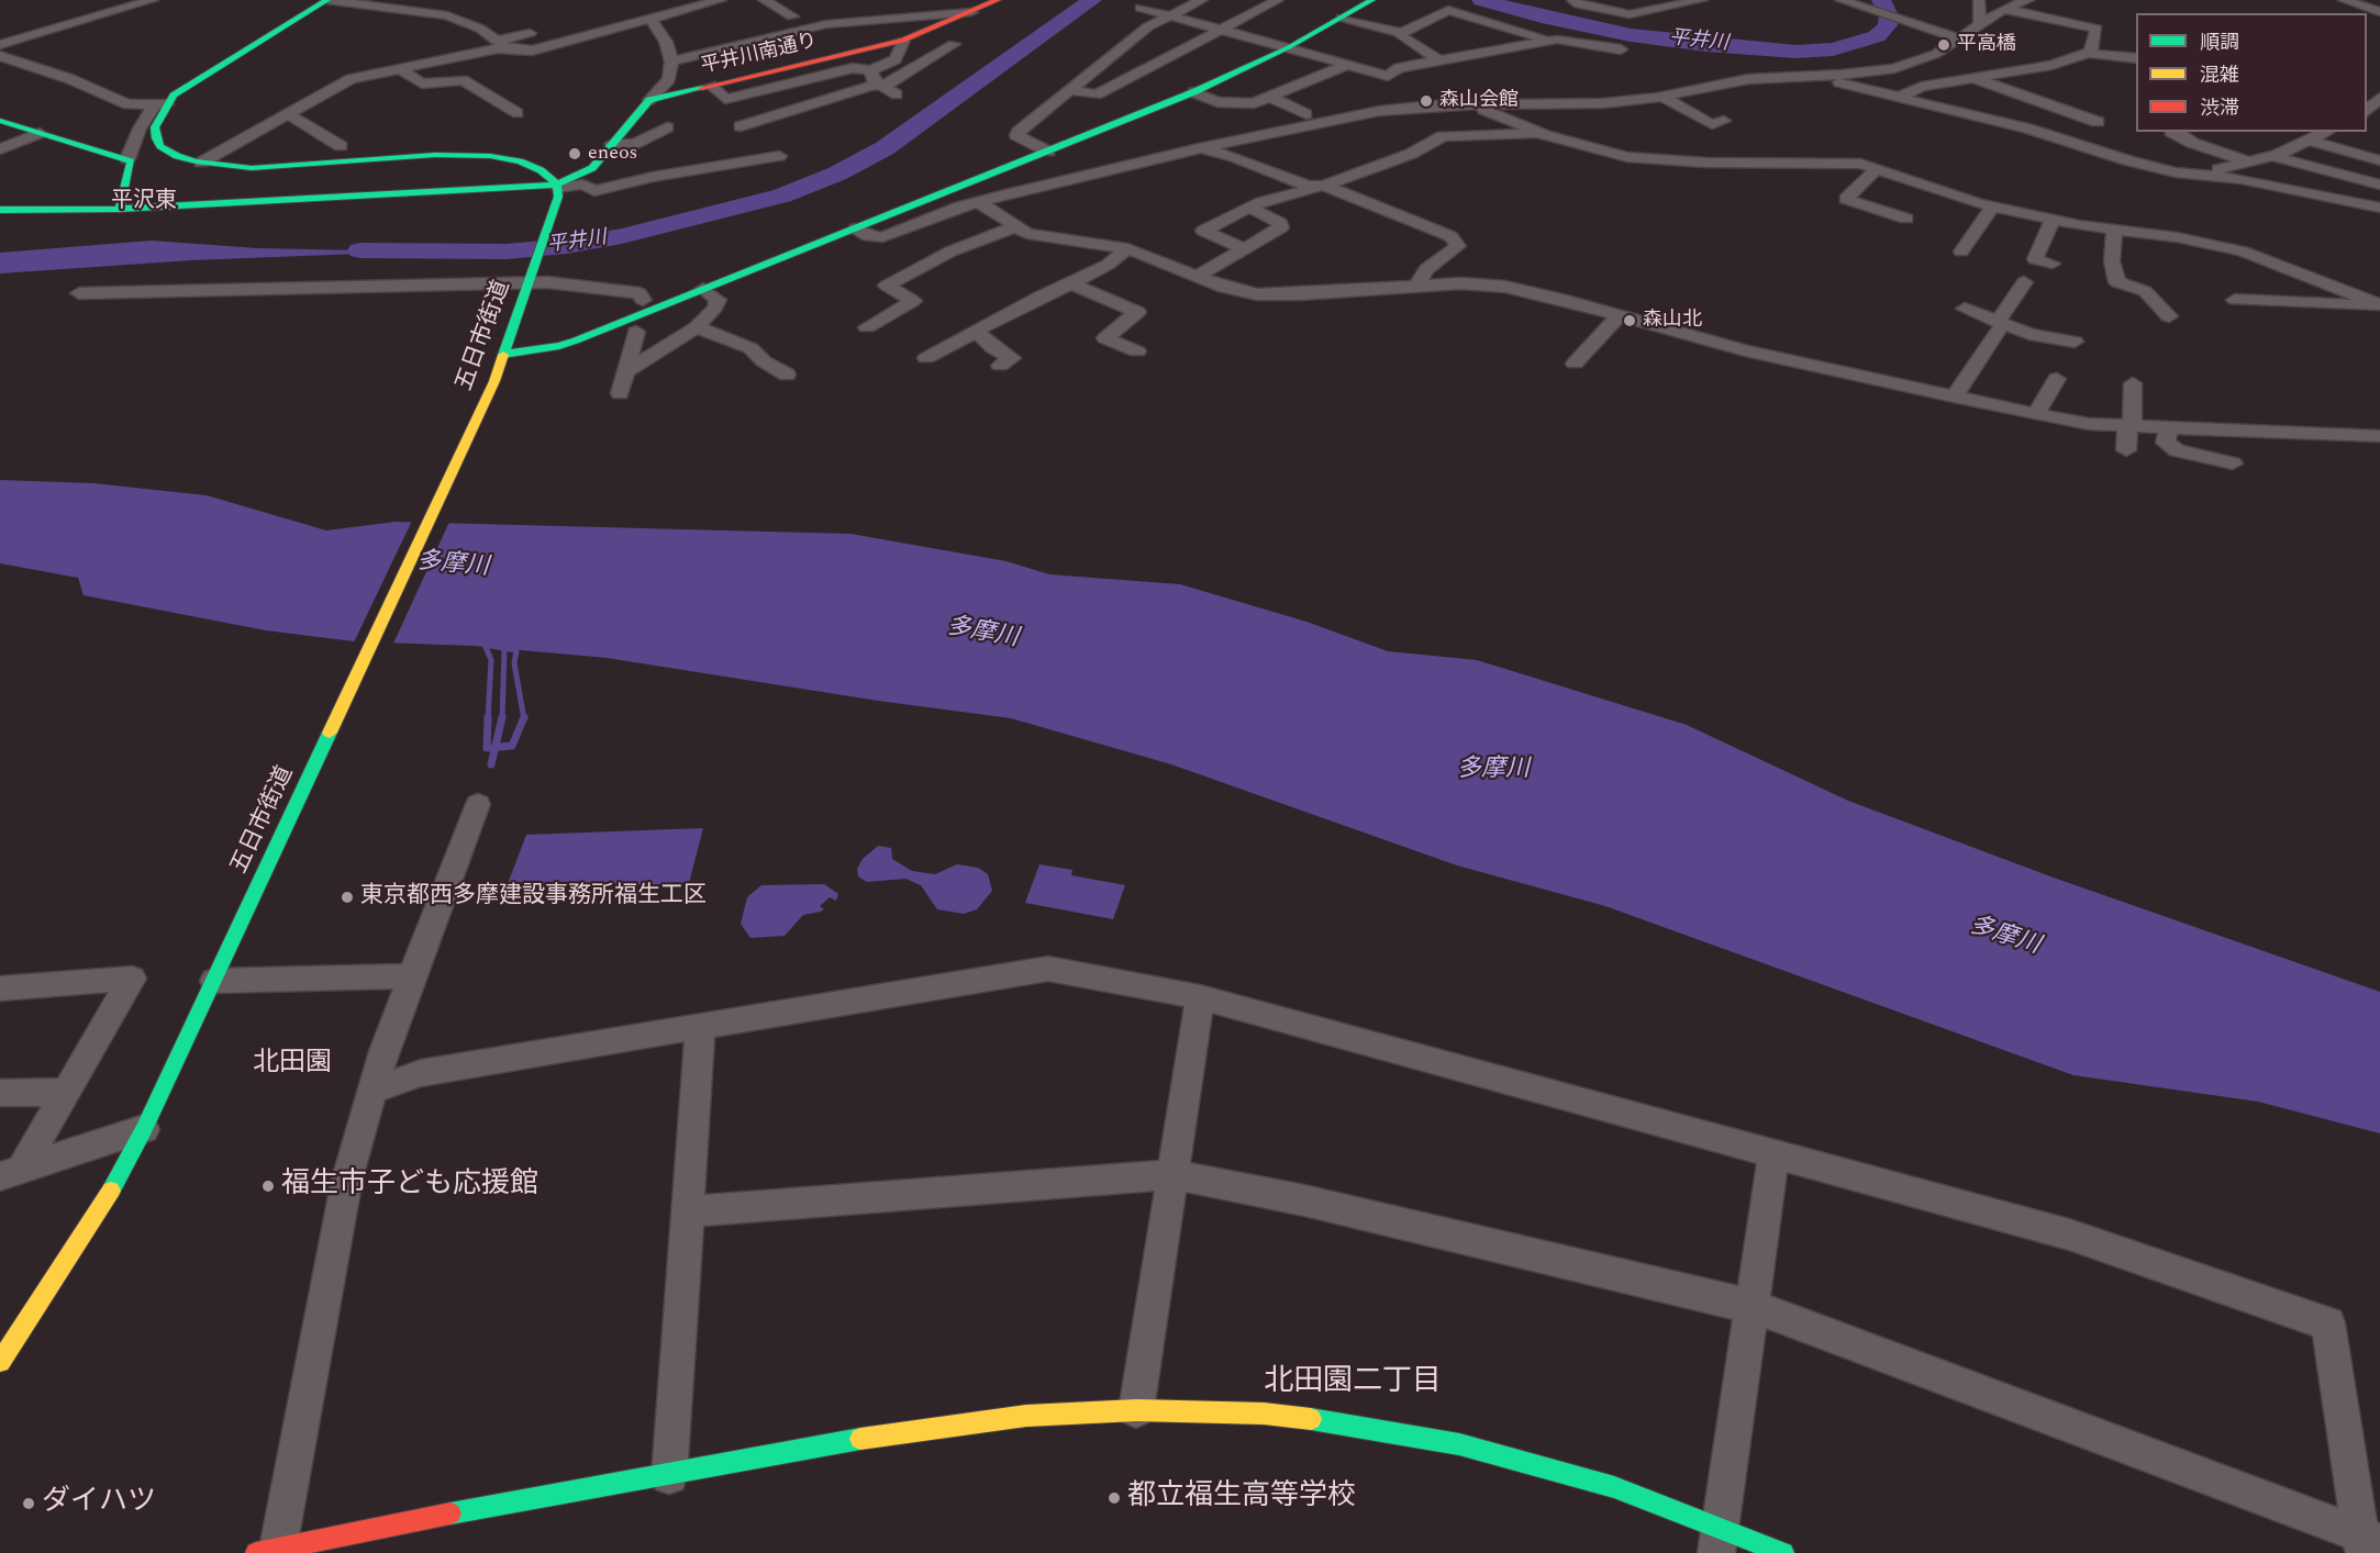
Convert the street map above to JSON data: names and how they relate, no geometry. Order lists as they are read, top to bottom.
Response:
{
  "streets": {
    "street": ["平井川南通り", "五日市街道"]
  },
  "districts": ["平沢東", "北田園", "北田園二丁目"],
  "water": ["平井川", "多摩川"],
  "places": [
    "平高橋",
    "森山会館",
    "eneos",
    "森山北",
    "東京都西多摩建設事務所福生工区",
    "福生市子ども応援館",
    "都立福生高等学校",
    "ダイハツ"
  ],
  "legend": ["順調", "混雑", "渋滞"]
}
